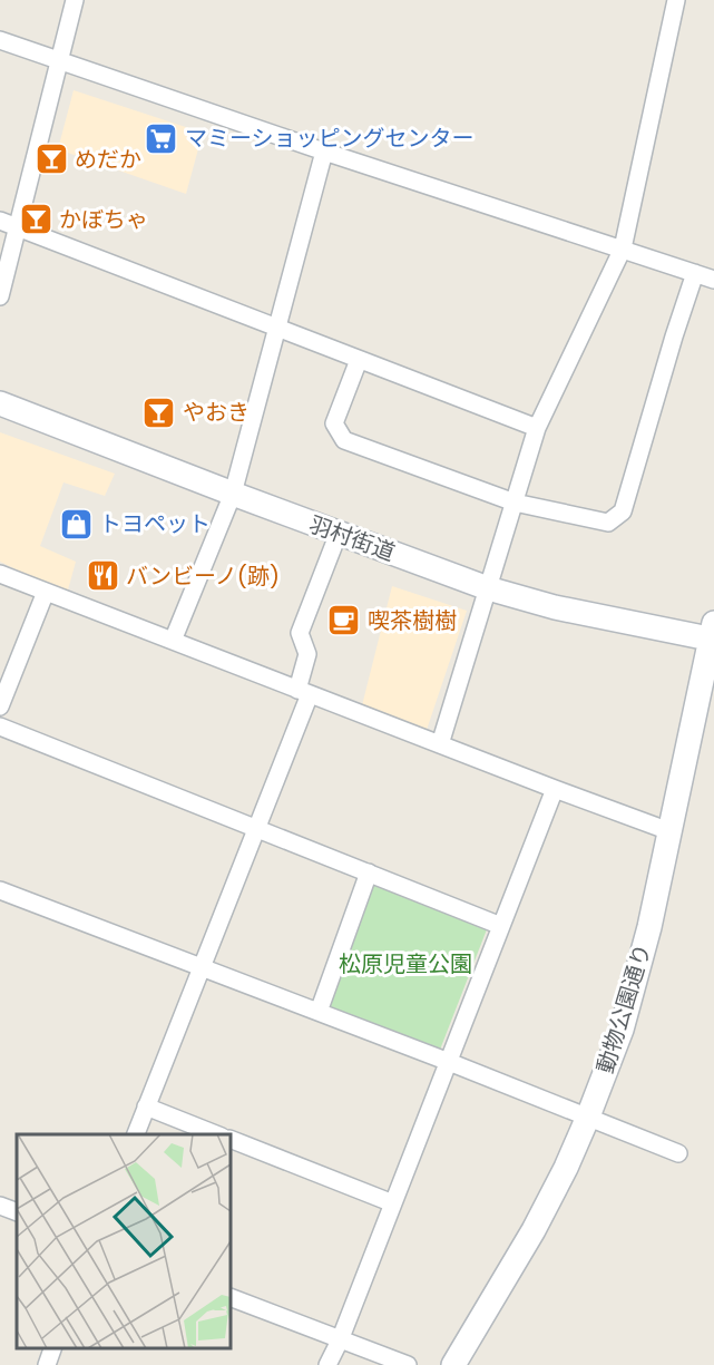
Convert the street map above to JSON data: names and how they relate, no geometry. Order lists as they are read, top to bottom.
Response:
{
  "streets": {
    "street": ["羽村街道", "動物公園通り"]
  },
  "crossings": [
    ["羽村街道", "動物公園通り"]
  ],
  "parks": ["松原児童公園"],
  "places": {
    "supermarket": ["マミーショッピングセンター"],
    "bar": ["めだか", "かぼちゃ", "やおき"],
    "shop": ["トヨペット"],
    "restaurant": ["バンビーノ(跡)"],
    "cafe": ["喫茶樹樹"]
  }
}
